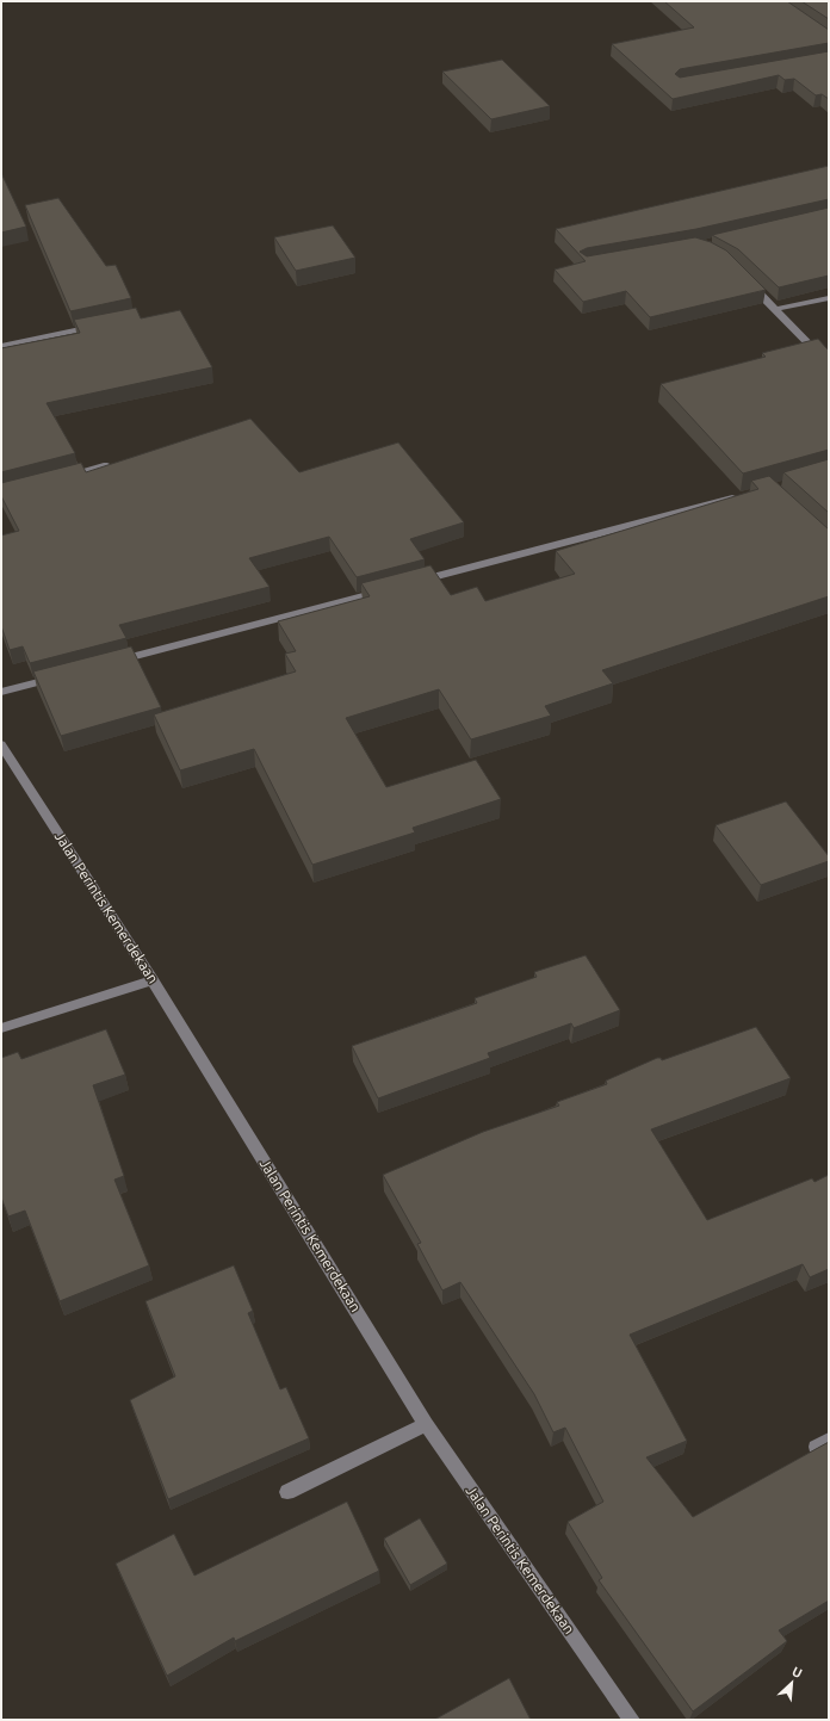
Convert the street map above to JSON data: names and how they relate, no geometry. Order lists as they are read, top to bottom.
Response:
{
  "streets": {
    "street": ["Jalan Perintis Kemerdekaan"]
  },
  "north": "top right"
}
